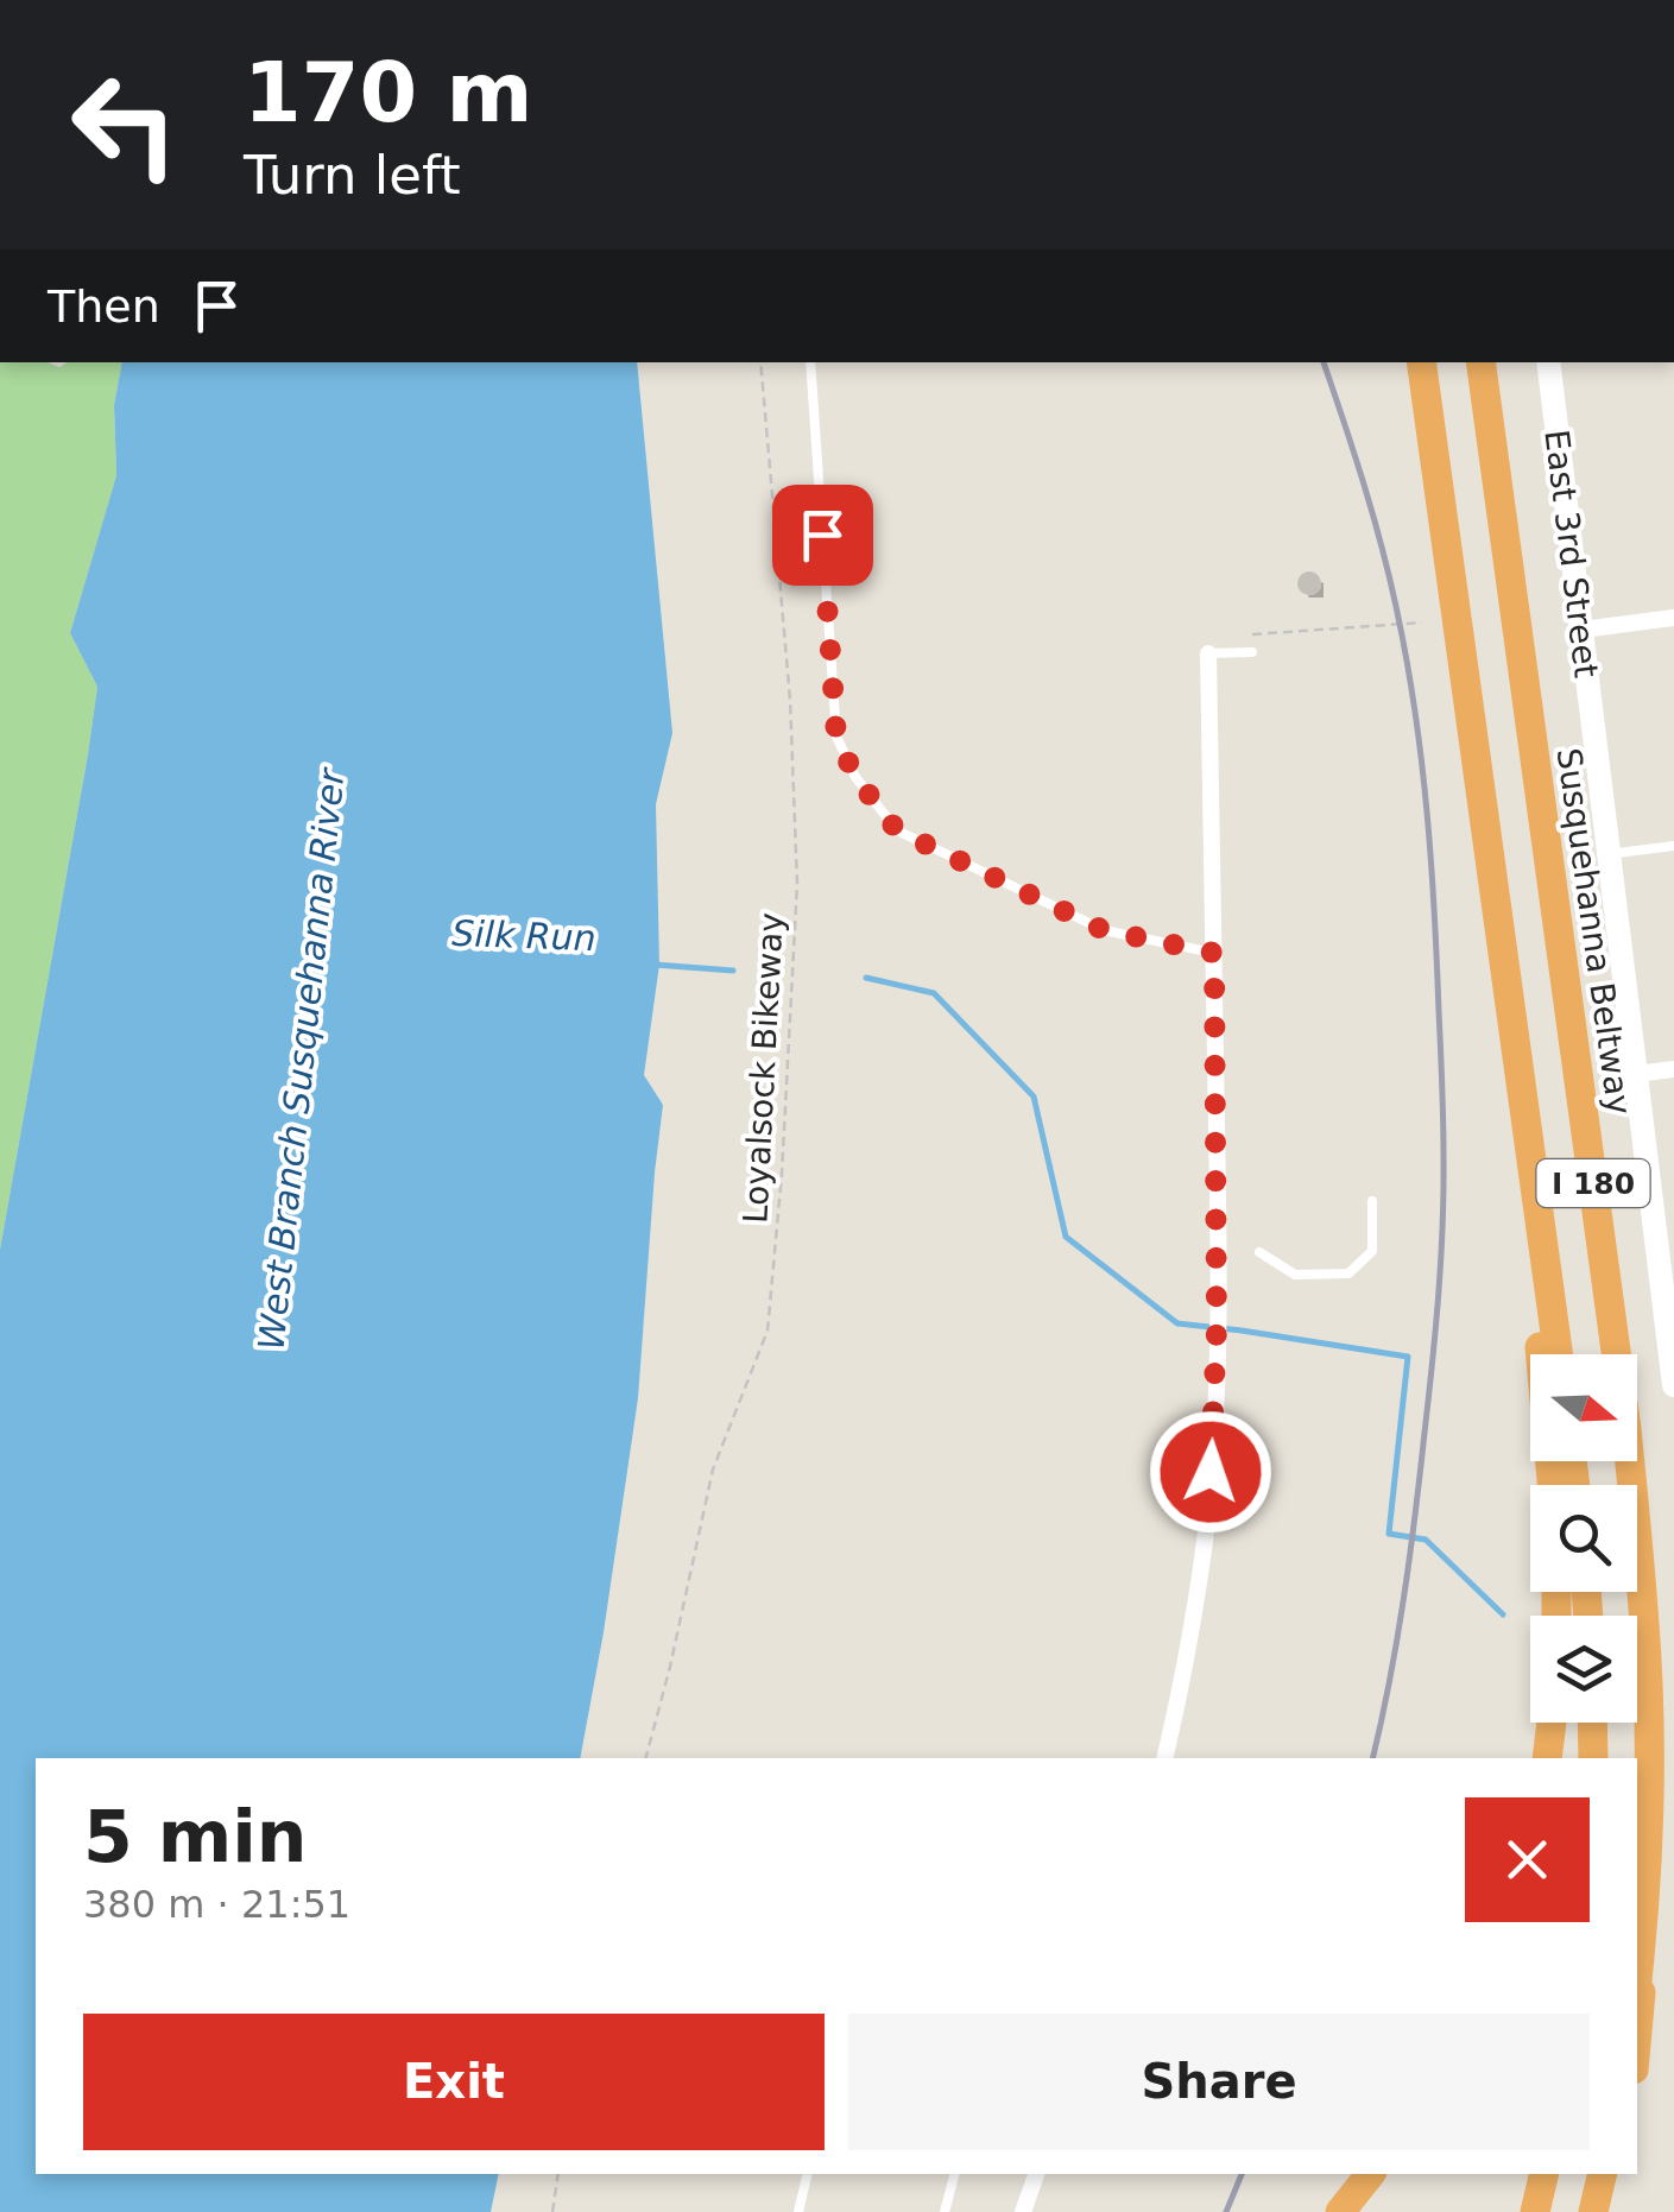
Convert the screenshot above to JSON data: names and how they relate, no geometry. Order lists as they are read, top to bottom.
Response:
{
  "streets": {
    "highway": ["Susquehanna Beltway", "I 180"],
    "main road": ["East 3rd Street"],
    "path": ["Loyalsock Bikeway"]
  },
  "water": ["Silk Run", "West Branch Susquehanna River"],
  "north": "right",
  "page": {
    "turn": ["170 m", "Turn left"],
    "then": "Then",
    "heading": ["5 min", "380 m · 21:51"],
    "buttons": ["Exit", "Share"]
  }
}
